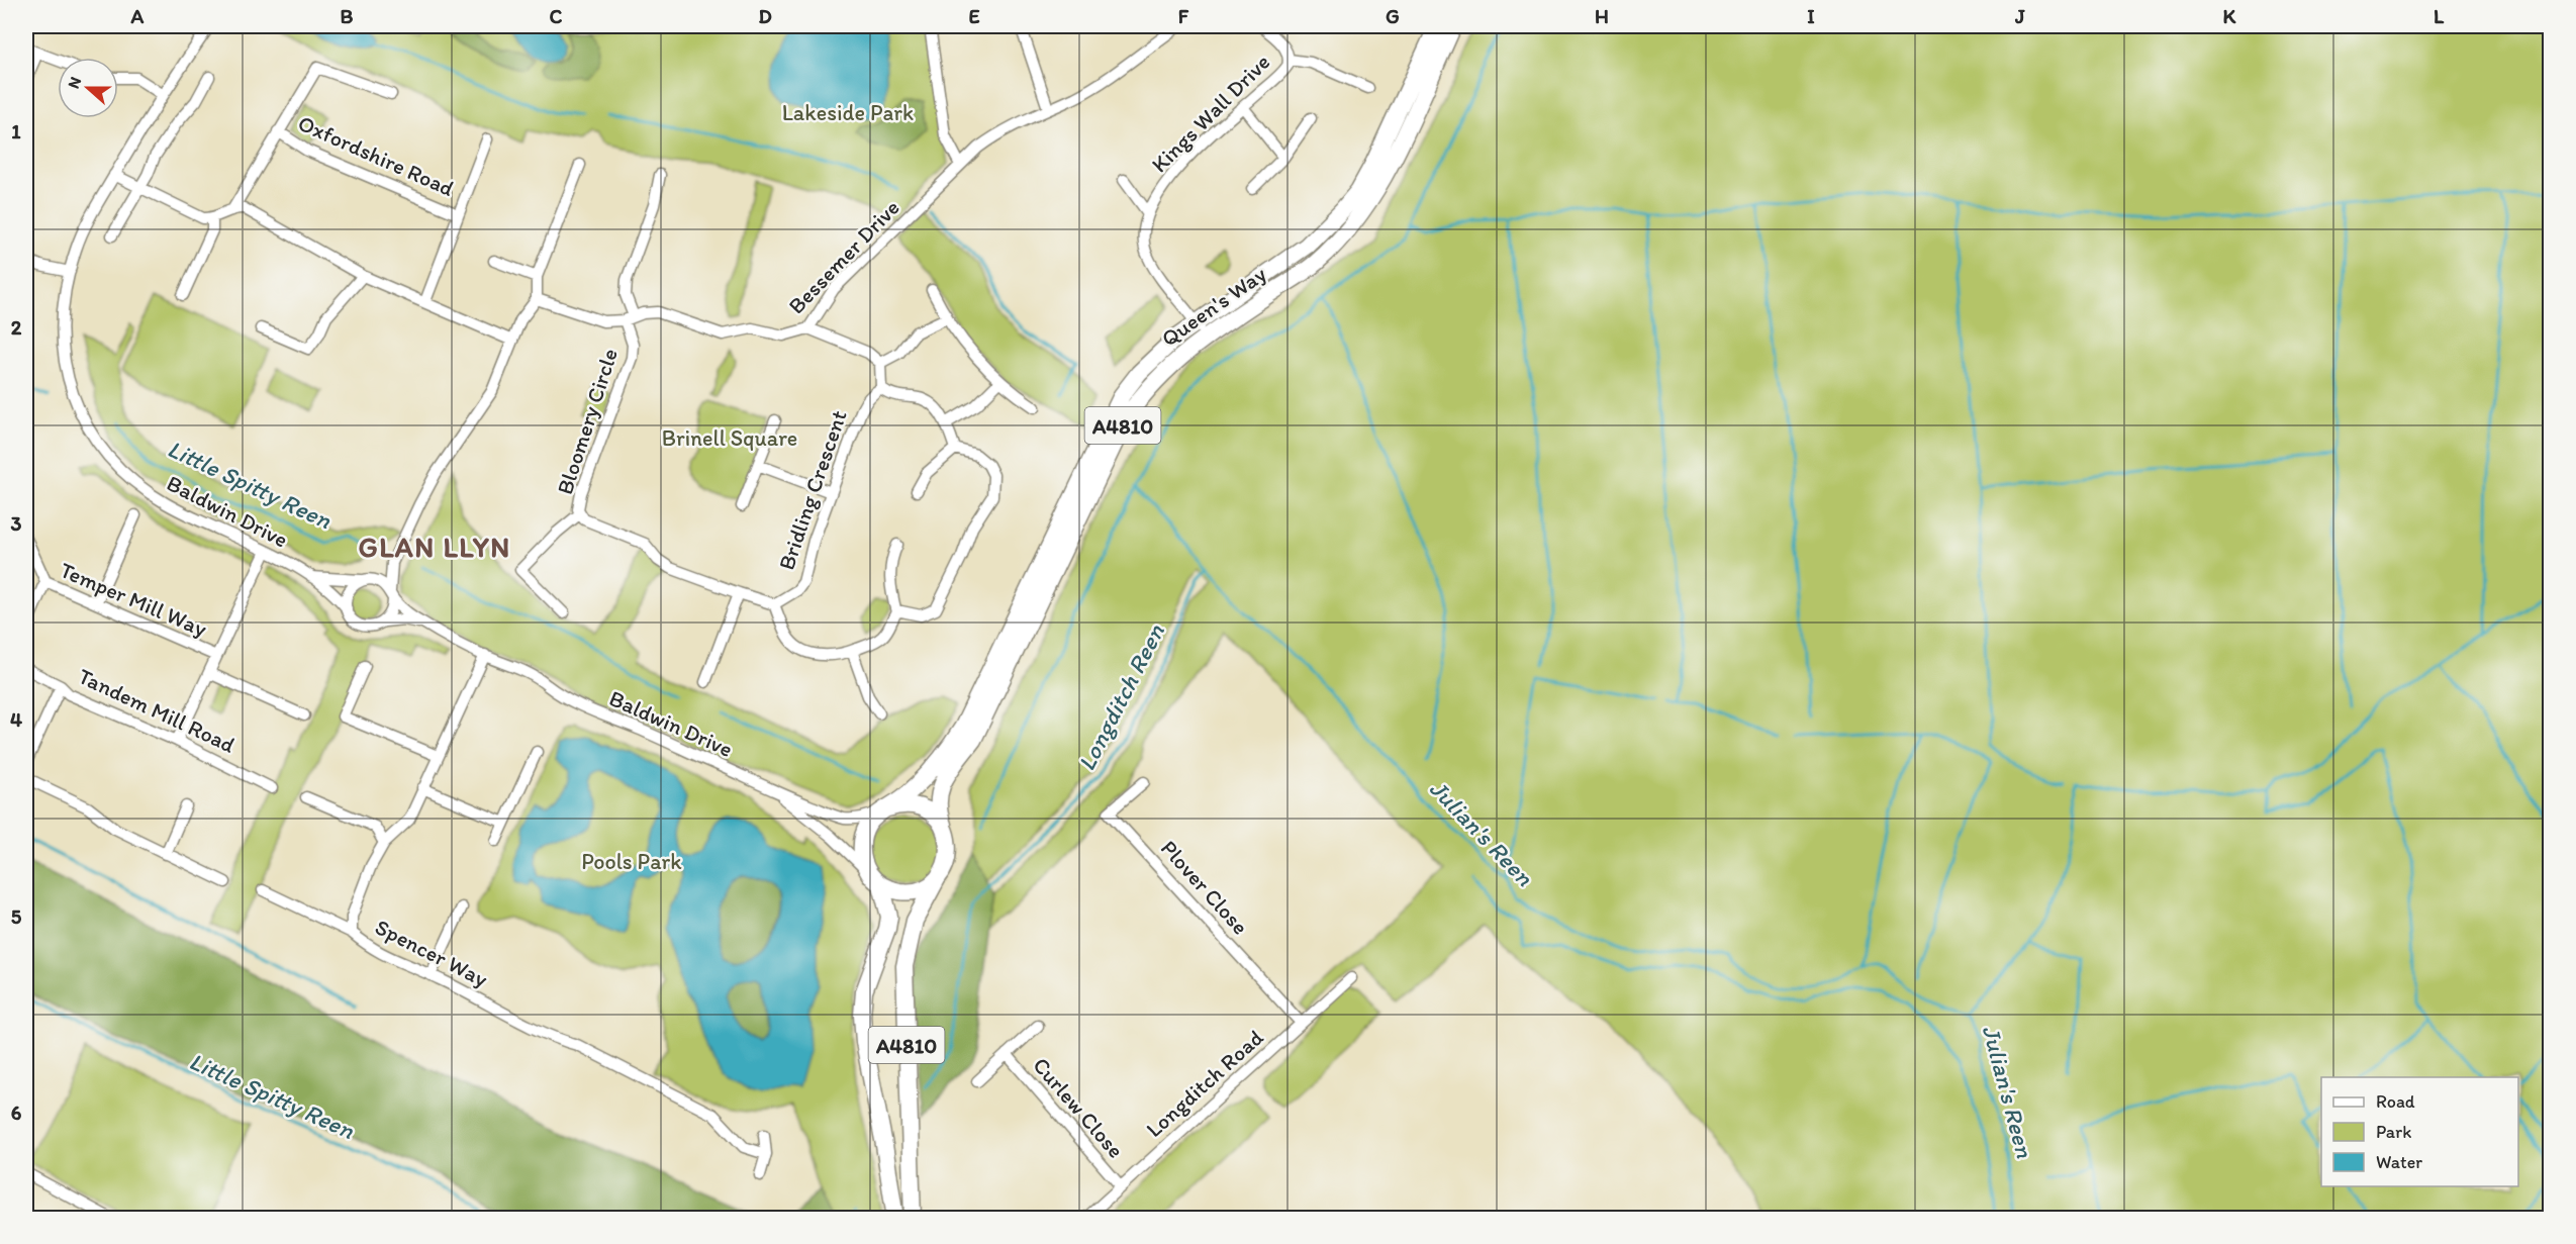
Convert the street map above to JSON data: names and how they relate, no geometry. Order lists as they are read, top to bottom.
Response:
{
  "streets": {
    "main road": ["Queen's Way", "A4810"],
    "street": [
      "Kings Wall Drive",
      "Oxfordshire Road",
      "Bessemer Drive",
      "Bloomery Circle",
      "Bridling Crescent",
      "Baldwin Drive",
      "Temper Mill Way",
      "Tandem Mill Road",
      "Plover Close",
      "Spencer Way",
      "Longditch Road",
      "Curlew Close"
    ]
  },
  "crossings": [
    ["Kings Wall Drive", "Queen's Way"],
    ["Bessemer Drive", "Bloomery Circle"],
    ["Queen's Way", "A4810"],
    ["Baldwin Drive", "Spencer Way"],
    ["Plover Close", "Longditch Road"],
    ["Longditch Road", "Curlew Close"]
  ],
  "districts": ["GLAN LLYN"],
  "water": ["Little Spitty Reen", "Longditch Reen", "Julian's Reen"],
  "parks": ["Lakeside Park", "Brinell Square", "Pools Park"],
  "legend": ["Road", "Park", "Water"],
  "north": "left",
  "grid": {
    "columns": [
      "A",
      "B",
      "C",
      "D",
      "E",
      "F",
      "G",
      "H",
      "I",
      "J",
      "K",
      "L"
    ],
    "rows": [
      "1",
      "2",
      "3",
      "4",
      "5",
      "6"
    ]
  }
}
